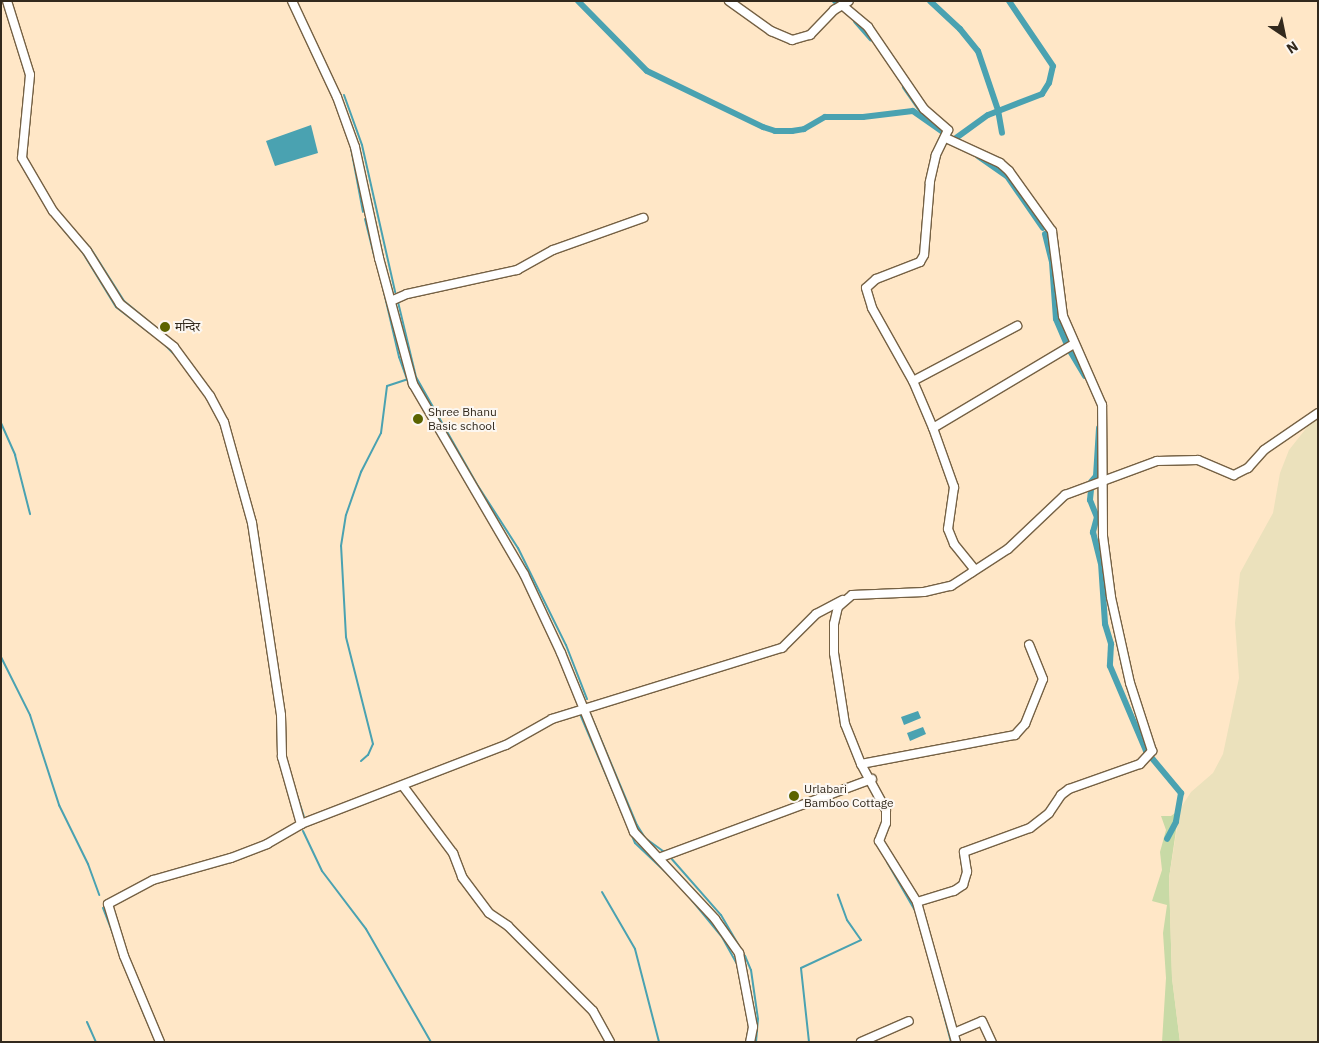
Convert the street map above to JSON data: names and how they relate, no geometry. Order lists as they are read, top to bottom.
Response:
{
  "places": ["मन्दिर", "Shree Bhanu Basic school", "Urlabari Bamboo Cottage"],
  "north": "bottom right"
}
